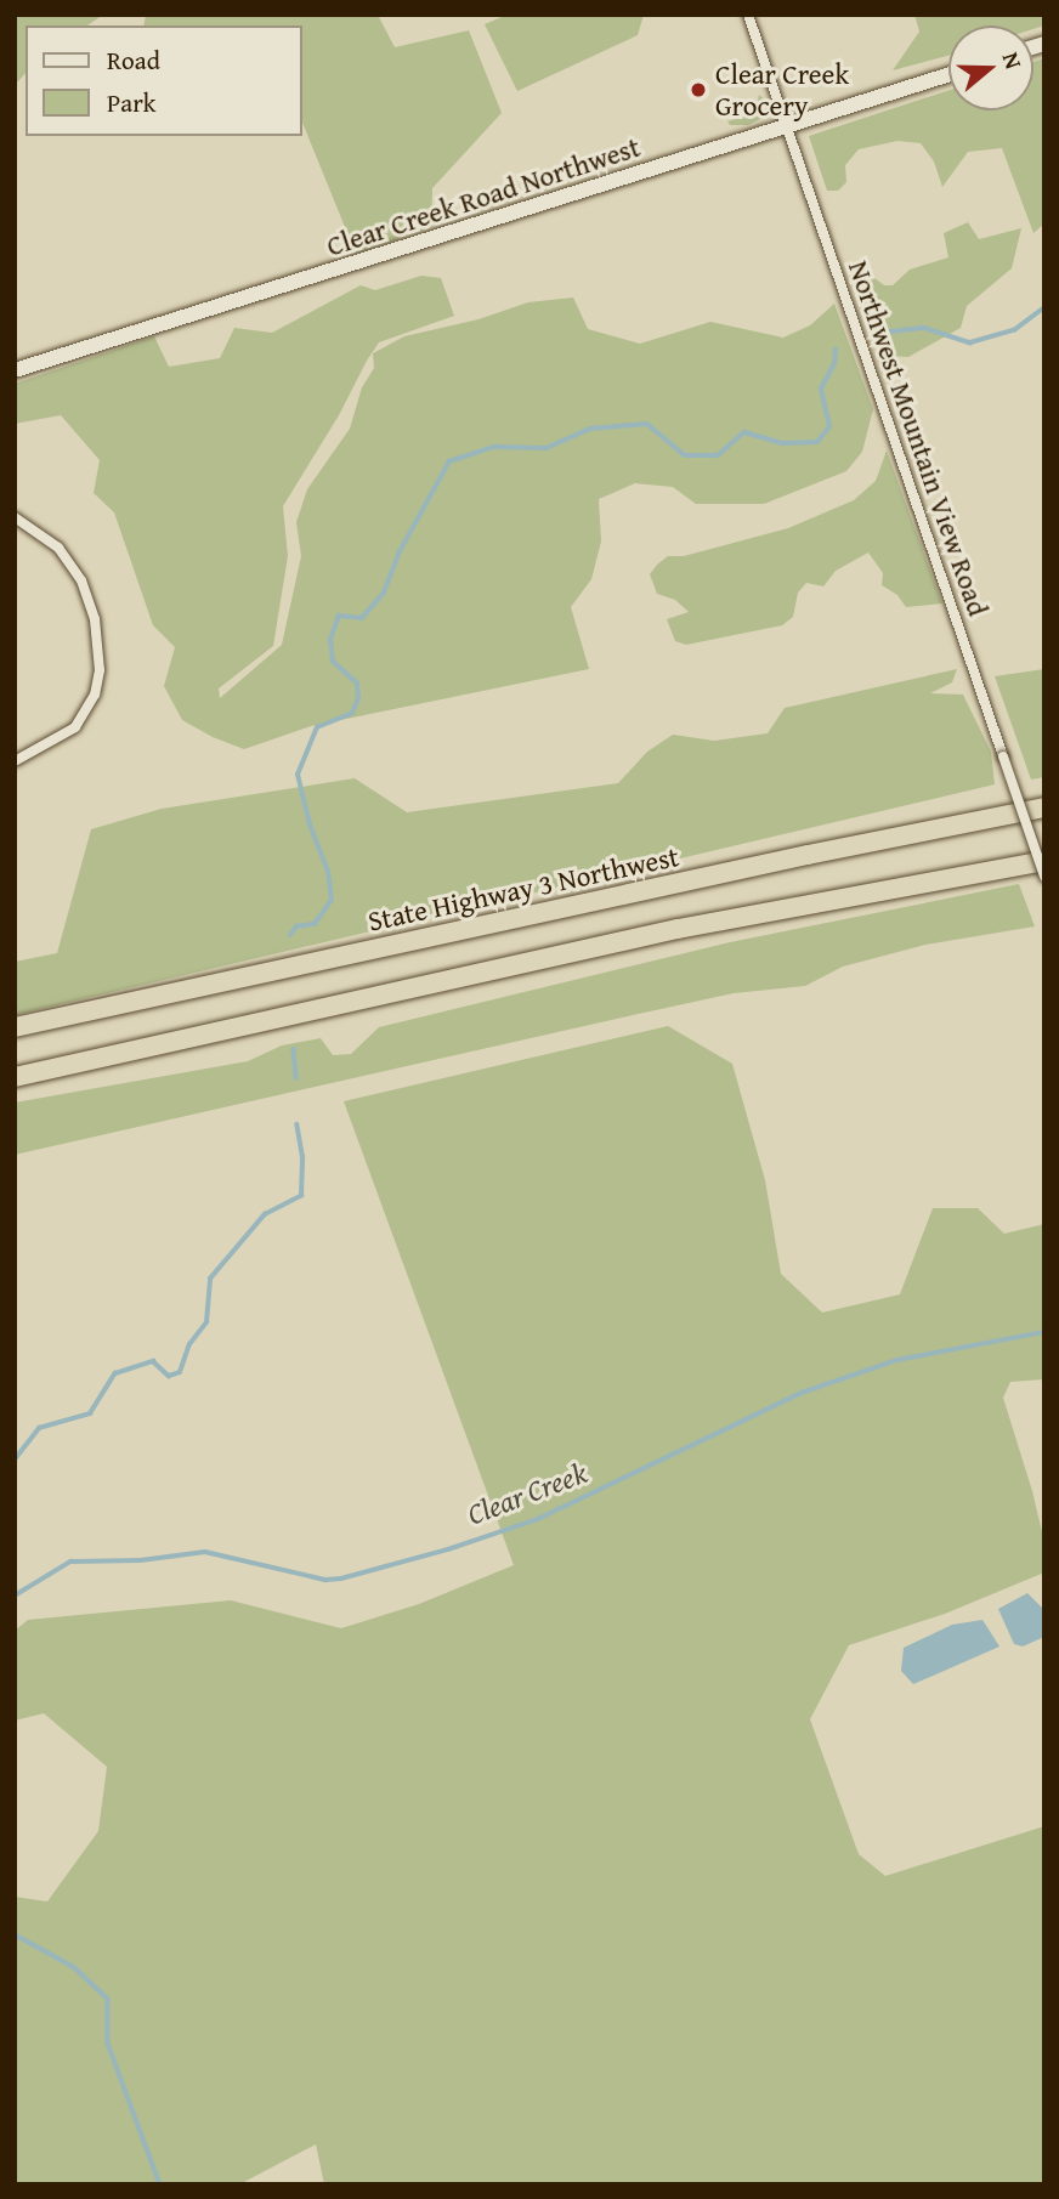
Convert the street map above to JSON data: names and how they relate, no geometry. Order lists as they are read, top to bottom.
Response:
{
  "streets": {
    "highway": ["State Highway 3 Northwest"],
    "main road": ["Clear Creek Road Northwest"],
    "street": ["Northwest Mountain View Road"]
  },
  "crossings": [
    ["Clear Creek Road Northwest", "Northwest Mountain View Road"]
  ],
  "water": ["Clear Creek"],
  "places": ["Clear Creek Grocery"],
  "legend": ["Road", "Park"],
  "north": "right"
}
